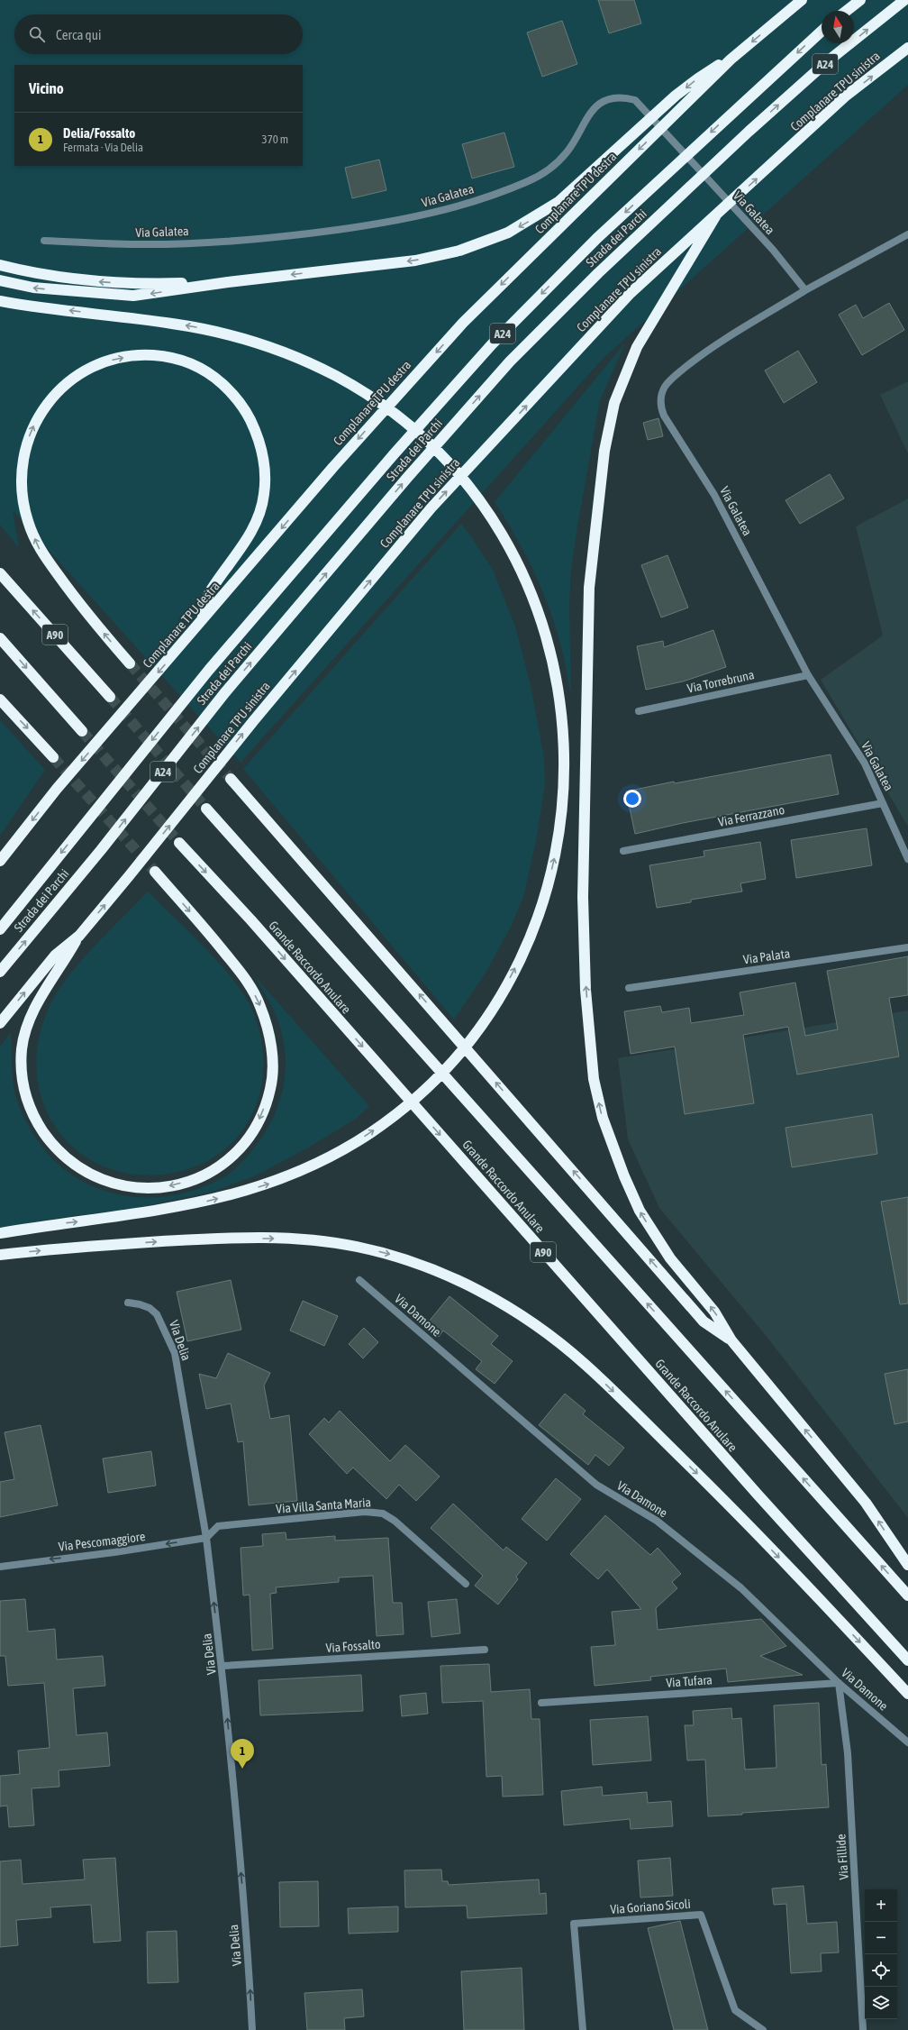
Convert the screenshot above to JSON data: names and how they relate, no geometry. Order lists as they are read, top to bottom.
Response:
{
  "streets": {
    "highway": [
      "A24",
      "Complanare TPU sinistra",
      "Complanare TPU destra",
      "Strada dei Parchi",
      "A90",
      "Grande Raccordo Anulare"
    ],
    "street": [
      "Via Galatea",
      "Via Torrebruna",
      "Via Ferrazzano",
      "Via Palata",
      "Via Damone",
      "Via Delia",
      "Via Villa Santa Maria",
      "Via Pescomaggiore",
      "Via Fossalto",
      "Via Tufara",
      "Via Fillide",
      "Via Goriano Sicoli"
    ]
  },
  "crossings": [
    ["Via Galatea", "Via Torrebruna"],
    ["Via Galatea", "Via Ferrazzano"],
    ["Via Damone", "Via Tufara"],
    ["Via Damone", "Via Fillide"],
    ["Via Delia", "Via Villa Santa Maria"],
    ["Via Delia", "Via Pescomaggiore"],
    ["Via Delia", "Via Fossalto"],
    ["Via Villa Santa Maria", "Via Pescomaggiore"],
    ["Via Tufara", "Via Fillide"]
  ],
  "one_way": [
    "Complanare TPU sinistra",
    "Complanare TPU destra",
    "Via Delia",
    "Via Pescomaggiore"
  ],
  "north": "top",
  "page": {
    "search": "Cerca qui",
    "heading": "Vicino",
    "list": [
      {
        "mark": "1",
        "name": "Delia/Fossalto",
        "note": "Fermata · Via Delia",
        "value": "370 m"
      }
    ],
    "pins": "1",
    "map_buttons": ["+", "−"]
  }
}
